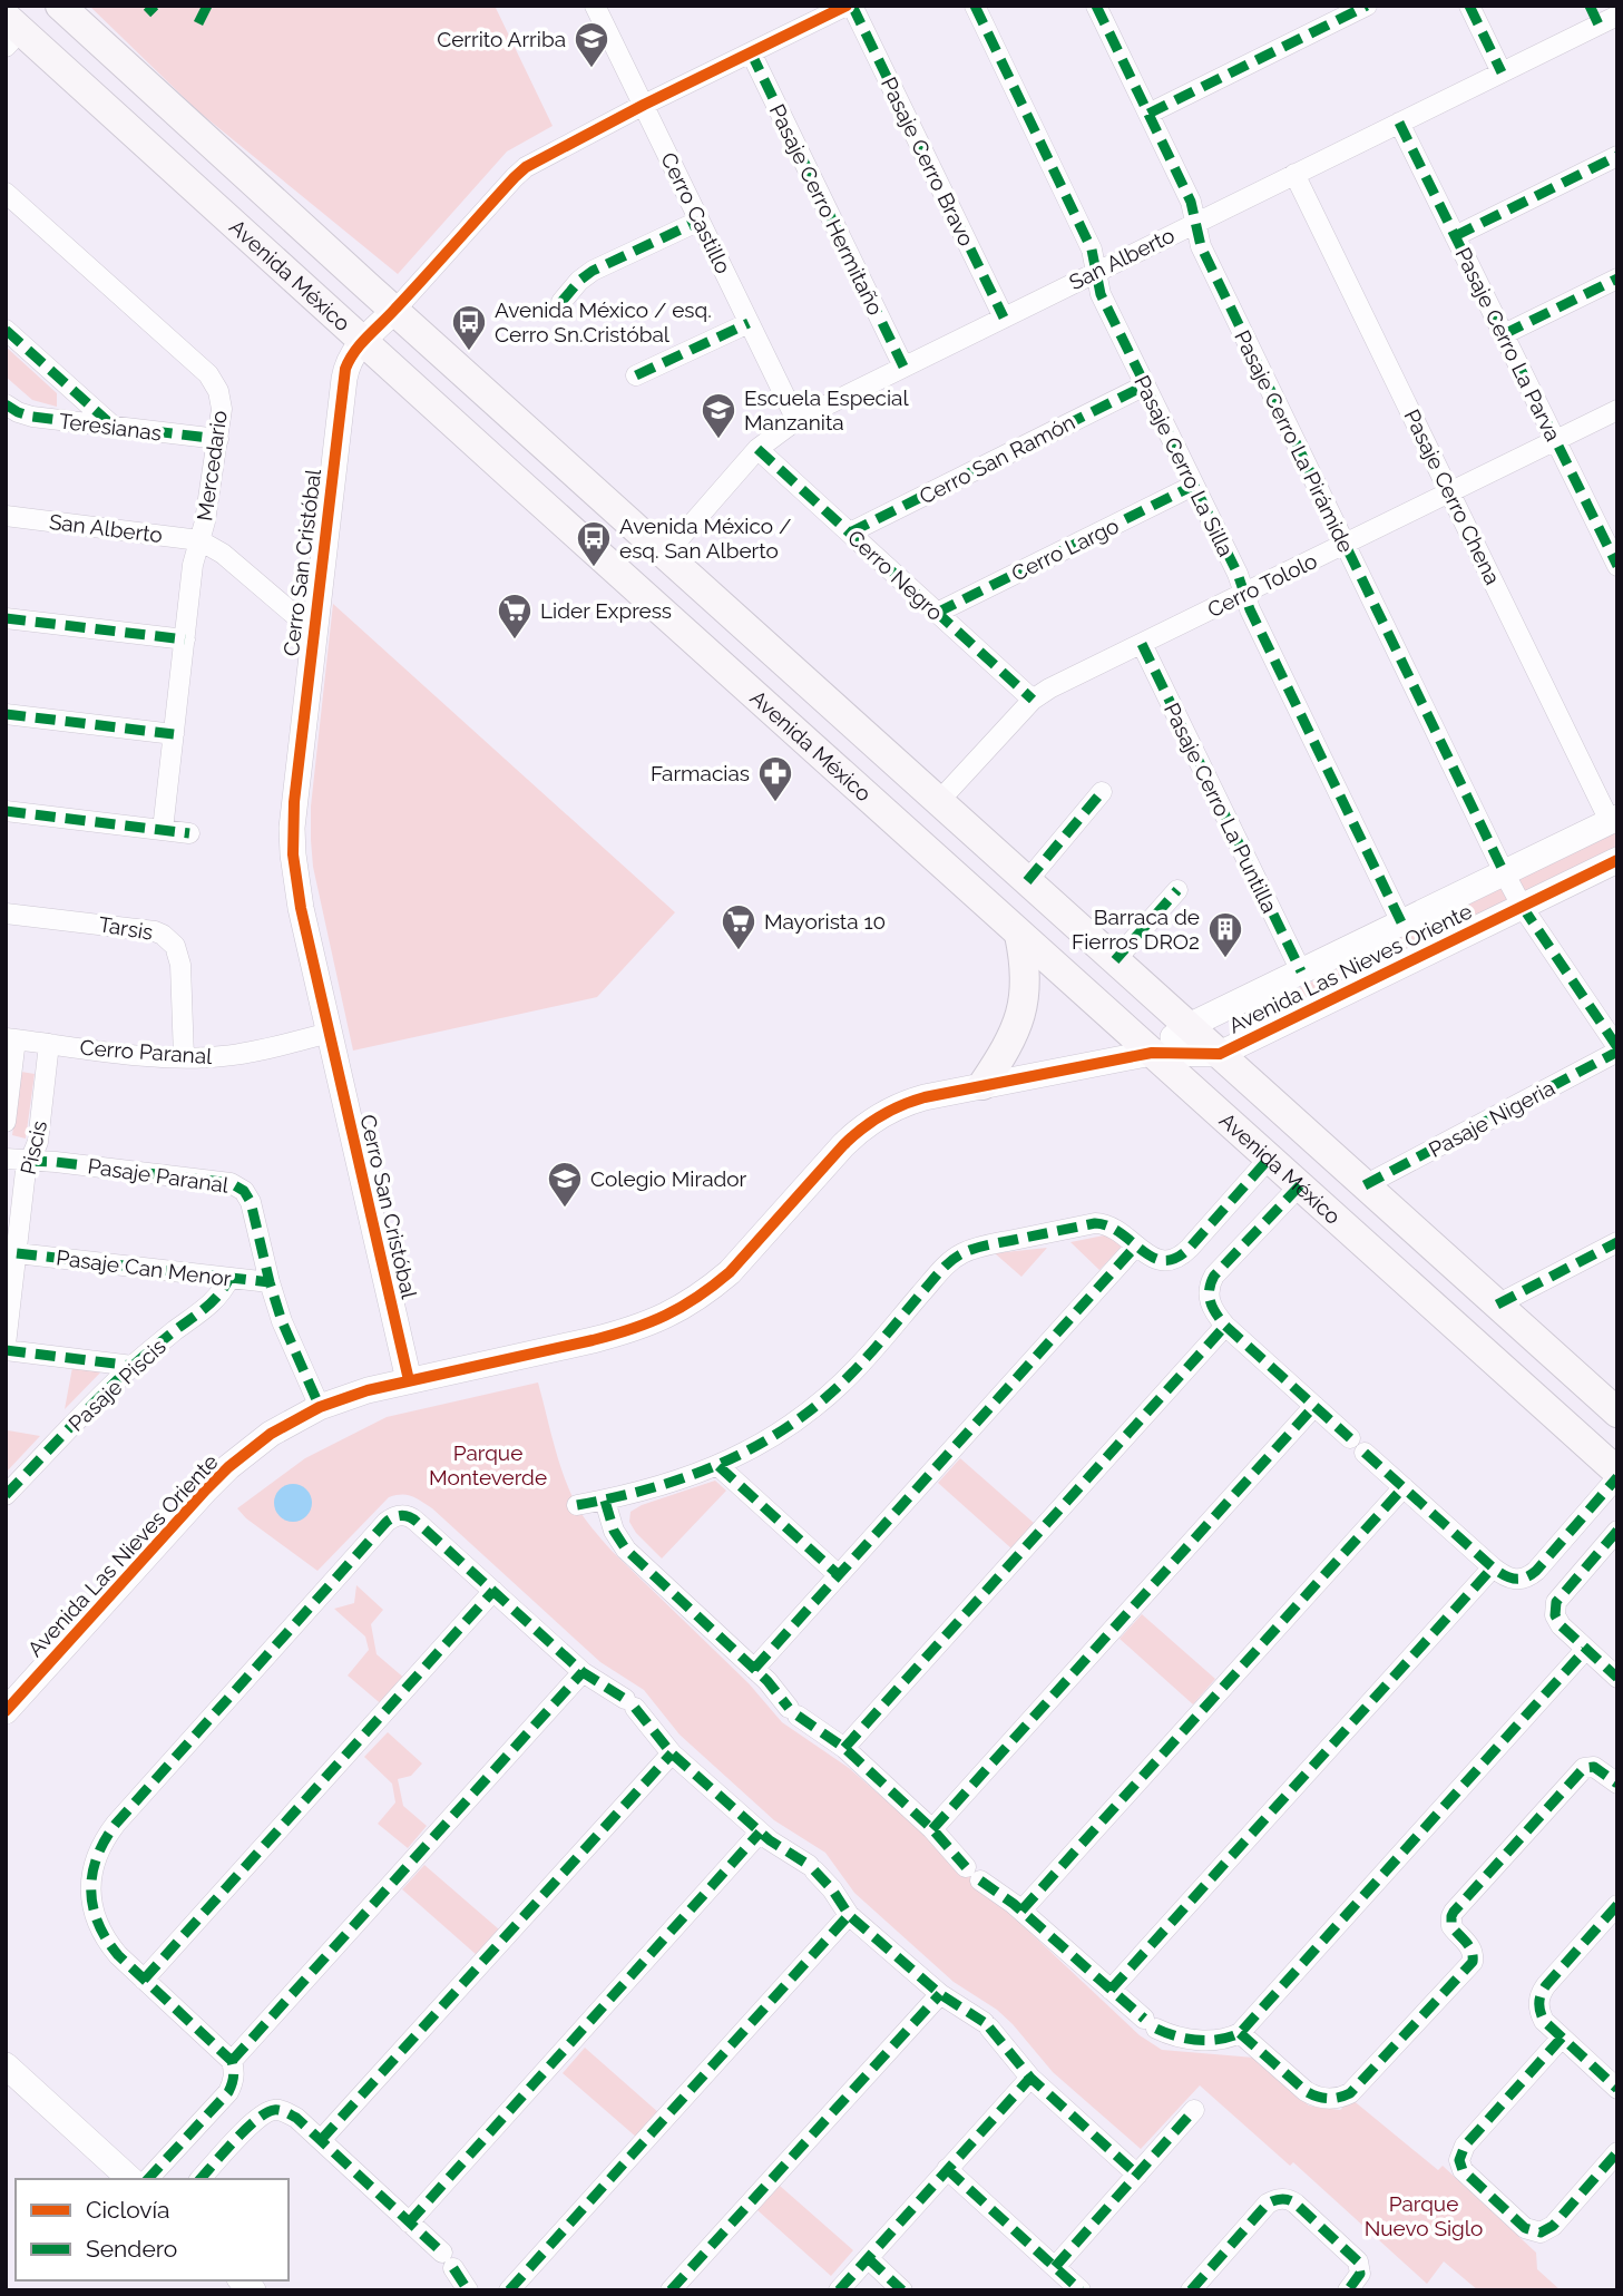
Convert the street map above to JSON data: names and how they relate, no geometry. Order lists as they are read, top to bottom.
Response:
{
  "streets": {
    "main road": ["Avenida México"],
    "street": [
      "Pasaje Cerro Bravo",
      "Pasaje Cerro Hermitaño",
      "Cerro Castillo",
      "San Alberto",
      "Pasaje Cerro La Parva",
      "Teresianas",
      "Pasaje Cerro La Pirámide",
      "Cerro San Ramón",
      "Mercedario",
      "Pasaje Cerro La Silla",
      "Pasaje Cerro Chena",
      "Cerro Largo",
      "Cerro San Cristóbal",
      "Cerro Negro",
      "Cerro Tololo",
      "Pasaje Cerro La Puntilla",
      "Tarsis",
      "Avenida Las Nieves Oriente",
      "Cerro Paranal",
      "Pasaje Nigeria",
      "Piscis",
      "Pasaje Paranal",
      "Pasaje Can Menor",
      "Pasaje Piscis"
    ]
  },
  "crossings": [
    ["Pasaje Cerro Bravo", "San Alberto"],
    ["Pasaje Cerro Bravo", "Cerro San Cristóbal"],
    ["Pasaje Cerro Hermitaño", "San Alberto"],
    ["Pasaje Cerro Hermitaño", "Cerro San Cristóbal"],
    ["Cerro Castillo", "San Alberto"],
    ["Cerro Castillo", "Cerro San Cristóbal"],
    ["San Alberto", "Avenida México"],
    ["San Alberto", "Pasaje Cerro La Parva"],
    ["San Alberto", "Pasaje Cerro La Pirámide"],
    ["San Alberto", "Mercedario"],
    ["San Alberto", "Pasaje Cerro La Silla"],
    ["San Alberto", "Pasaje Cerro Chena"],
    ["San Alberto", "Cerro San Cristóbal"],
    ["San Alberto", "Cerro Negro"],
    ["Avenida México", "Cerro San Cristóbal"],
    ["Avenida México", "Cerro Tololo"],
    ["Avenida México", "Avenida Las Nieves Oriente"],
    ["Avenida México", "Pasaje Nigeria"],
    ["Pasaje Cerro La Parva", "Cerro Tololo"],
    ["Teresianas", "Mercedario"],
    ["Pasaje Cerro La Pirámide", "Cerro Tololo"],
    ["Pasaje Cerro La Pirámide", "Avenida Las Nieves Oriente"],
    ["Pasaje Cerro La Pirámide", "Pasaje Nigeria"],
    ["Cerro San Ramón", "Pasaje Cerro La Silla"],
    ["Cerro San Ramón", "Cerro Negro"],
    ["Pasaje Cerro La Silla", "Cerro Largo"],
    ["Pasaje Cerro La Silla", "Cerro Tololo"],
    ["Pasaje Cerro La Silla", "Avenida Las Nieves Oriente"],
    ["Pasaje Cerro Chena", "Cerro Tololo"],
    ["Pasaje Cerro Chena", "Avenida Las Nieves Oriente"],
    ["Cerro Largo", "Cerro Negro"],
    ["Cerro San Cristóbal", "Avenida Las Nieves Oriente"],
    ["Cerro San Cristóbal", "Cerro Paranal"],
    ["Cerro Negro", "Cerro Tololo"],
    ["Cerro Tololo", "Pasaje Cerro La Puntilla"],
    ["Pasaje Cerro La Puntilla", "Avenida Las Nieves Oriente"],
    ["Tarsis", "Cerro Paranal"],
    ["Avenida Las Nieves Oriente", "Pasaje Paranal"],
    ["Cerro Paranal", "Piscis"],
    ["Piscis", "Pasaje Paranal"],
    ["Piscis", "Pasaje Can Menor"],
    ["Pasaje Paranal", "Pasaje Can Menor"],
    ["Pasaje Can Menor", "Pasaje Piscis"]
  ],
  "parks": ["Parque Monteverde", "Parque Nuevo Siglo"],
  "places": {
    "school or university": ["Cerrito Arriba", "Escuela Especial Manzanita", "Colegio Mirador"],
    "bus stop": ["Avenida México / esq. Cerro Sn.Cristóbal", "Avenida México / esq. San Alberto"],
    "supermarket": ["Lider Express", "Mayorista 10"],
    "pharmacy": ["Farmacias"],
    "building": ["Barraca de Fierros DRO2"]
  },
  "legend": ["Ciclovía", "Sendero"]
}
